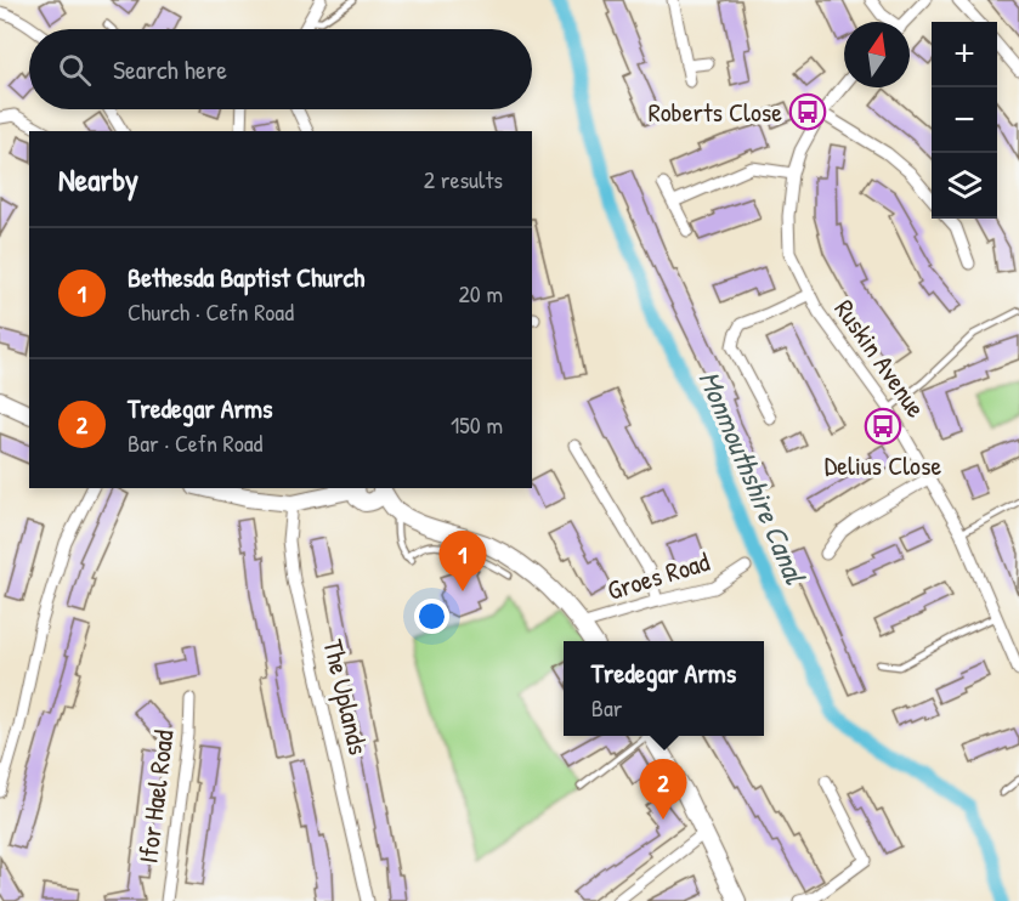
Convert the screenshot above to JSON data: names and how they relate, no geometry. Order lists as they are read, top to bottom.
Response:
{
  "streets": {
    "street": [
      "Ruskin Avenue",
      "Groes Road",
      "The Uplands",
      "Ifor Hael Road"
    ]
  },
  "water": ["Monmouthshire Canal"],
  "places": {
    "bus stop": ["Roberts Close", "Delius Close"]
  },
  "north": "top",
  "page": {
    "map_buttons": ["+", "−"],
    "search": "Search here",
    "heading": ["Nearby", "2 results"],
    "list": [
      {
        "mark": "1",
        "name": "Bethesda Baptist Church",
        "note": "Church · Cefn Road",
        "value": "20 m"
      },
      {
        "mark": "2",
        "name": "Tredegar Arms",
        "note": "Bar · Cefn Road",
        "value": "150 m"
      }
    ],
    "pins": ["1", "2"],
    "popup": ["Tredegar Arms", "Bar"]
  }
}
